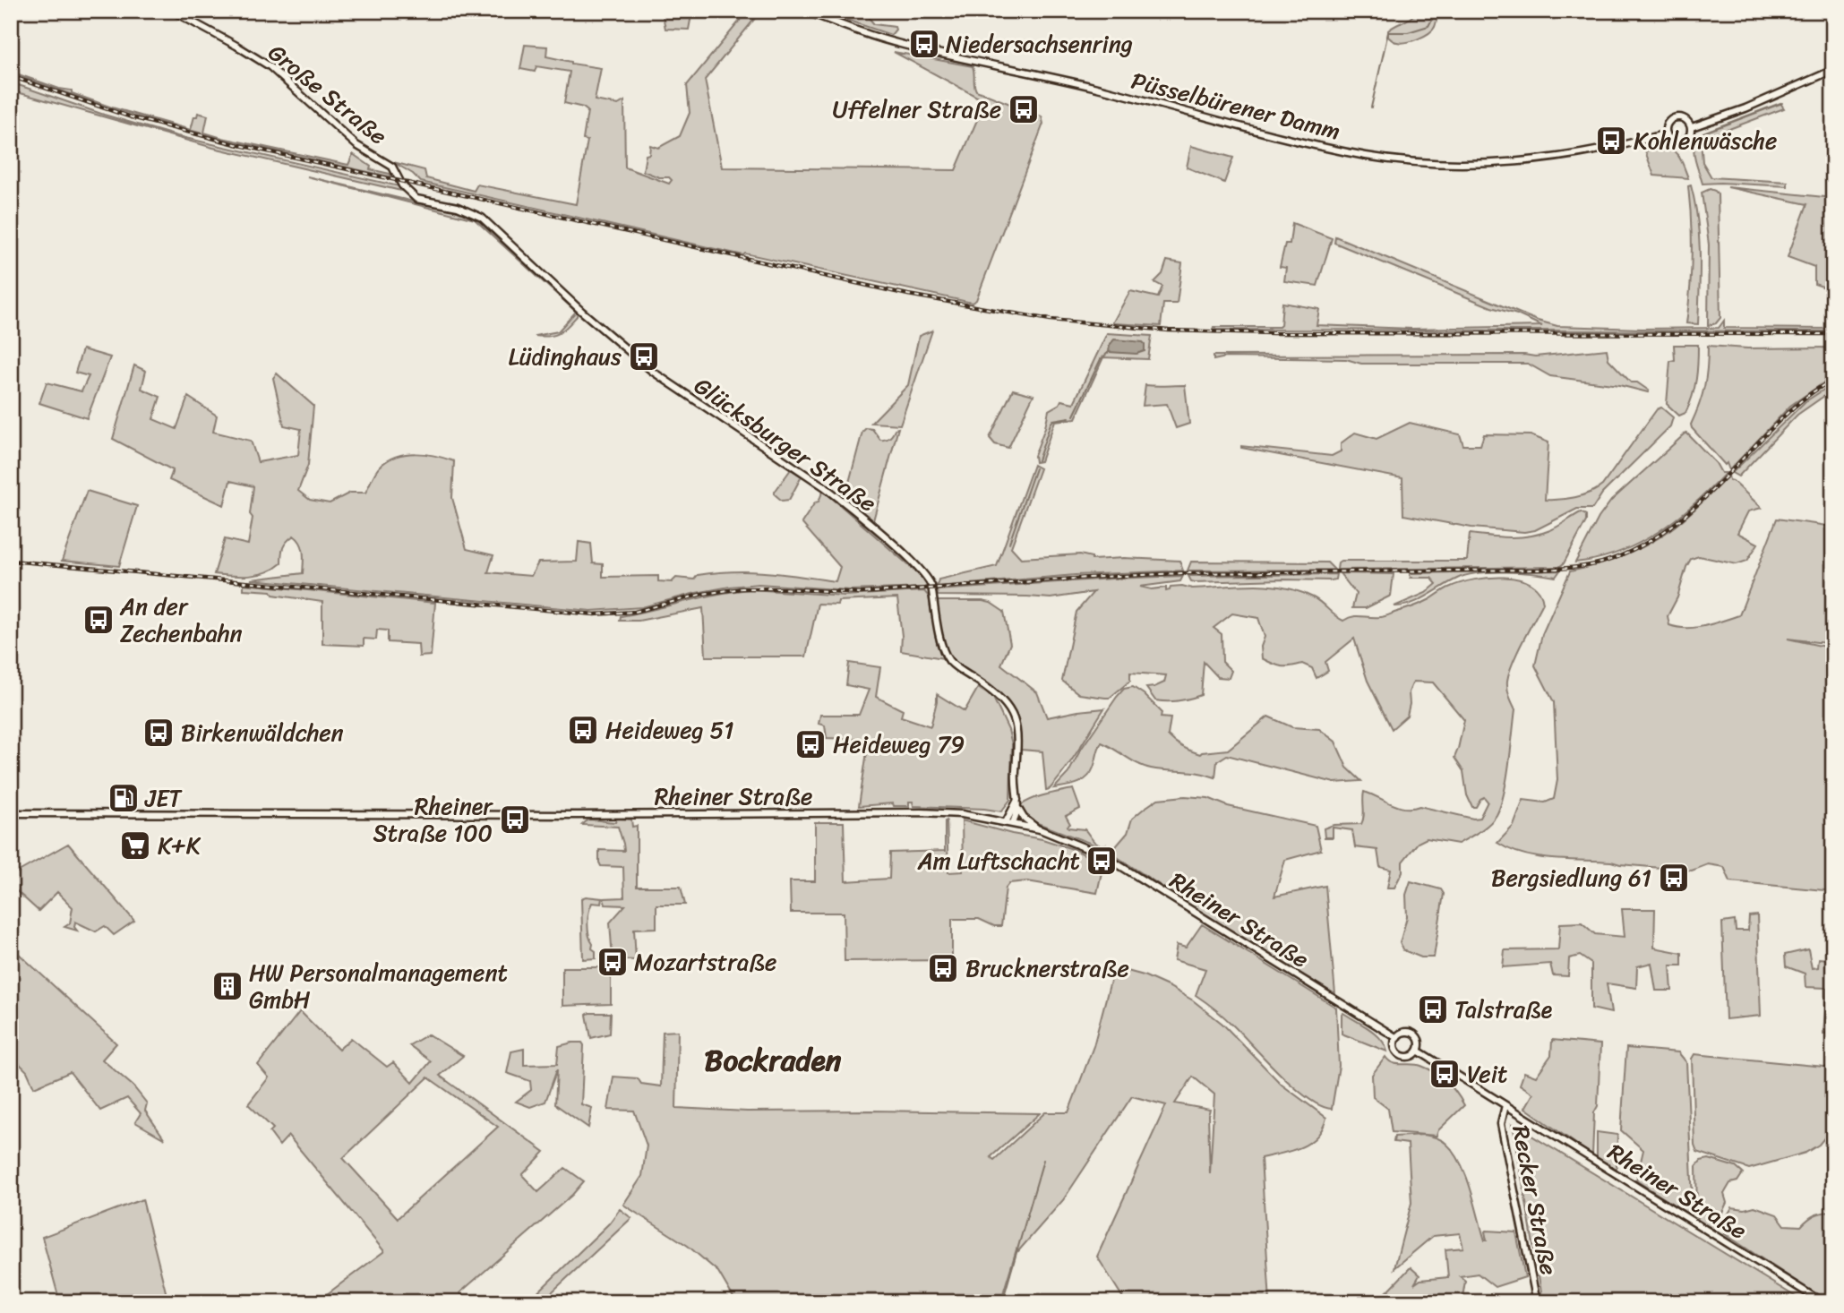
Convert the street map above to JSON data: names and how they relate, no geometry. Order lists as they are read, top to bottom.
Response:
{
  "streets": {
    "main road": [
      "Große Straße",
      "Püsselbürener Damm",
      "Glücksburger Straße",
      "Rheiner Straße",
      "Recker Straße"
    ]
  },
  "crossings": [
    ["Große Straße", "Glücksburger Straße"],
    ["Rheiner Straße", "Recker Straße"]
  ],
  "districts": ["Bockraden"],
  "places": {
    "bus stop": [
      "Niedersachsenring",
      "Uffelner Straße",
      "Kohlenwäsche",
      "Lüdinghaus",
      "An der Zechenbahn",
      "Heideweg 51",
      "Birkenwäldchen",
      "Heideweg 79",
      "Rheiner Straße 100",
      "Am Luftschacht",
      "Bergsiedlung 61",
      "Mozartstraße",
      "Brucknerstraße",
      "Talstraße",
      "Veit"
    ],
    "fuel station": ["JET"],
    "supermarket": ["K+K"],
    "building": ["HW Personalmanagement GmbH"]
  }
}
